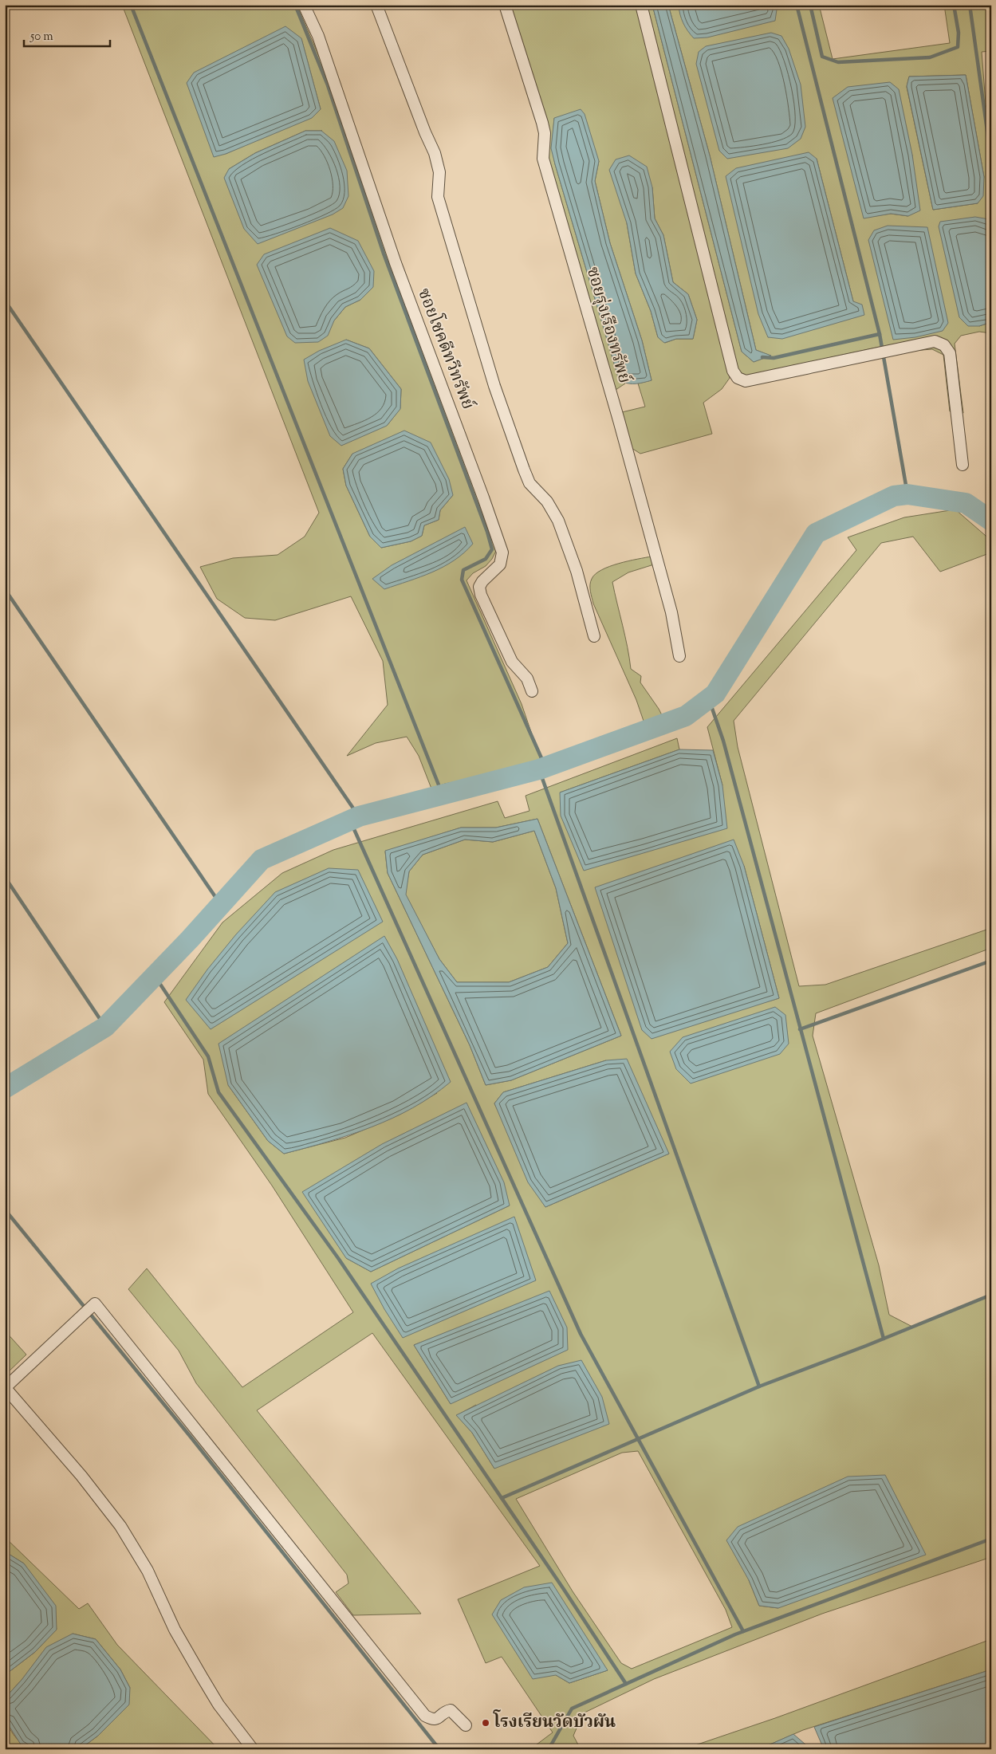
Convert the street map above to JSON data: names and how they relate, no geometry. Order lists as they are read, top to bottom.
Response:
{
  "streets": {
    "street": ["ซอยรุ่งเรืองทรัพย์", "ซอยโชคดีทวีทรัพย์"]
  },
  "places": ["โรงเรียนวัดบัวผัน"],
  "scale_bar": "50 m"
}
